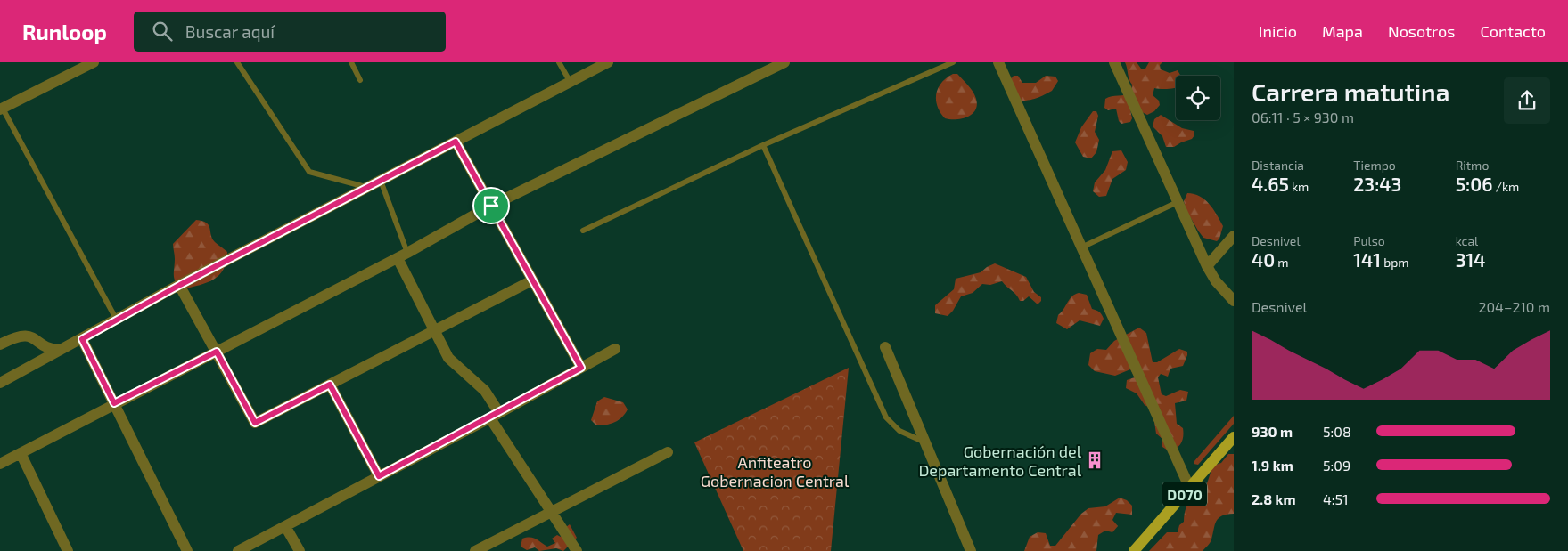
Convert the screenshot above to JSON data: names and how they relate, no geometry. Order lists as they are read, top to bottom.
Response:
{
  "streets": {
    "main road": ["D070"]
  },
  "parks": ["Anfiteatro Gobernacion Central"],
  "places": {
    "building": ["Gobernación del Departamento Central"]
  },
  "page": {
    "header": "Runloop",
    "search": "Buscar aquí",
    "nav": [
      "Inicio",
      "Mapa",
      "Nosotros",
      "Contacto"
    ],
    "heading": ["Carrera matutina", "06:11 · 5 × 930 m"],
    "stats": [
      ["Distancia", "4.65 km"],
      ["Tiempo", "23:43"],
      ["Ritmo", "5:06 /km"],
      ["Desnivel", "40 m"],
      ["Pulso", "141 bpm"],
      ["kcal", "314"]
    ],
    "chart": ["Desnivel", "204–210 m"],
    "list": [
      {
        "name": "930 m",
        "note": "5:08"
      },
      {
        "name": "1.9 km",
        "note": "5:09"
      },
      {
        "name": "2.8 km",
        "note": "4:51"
      }
    ]
  }
}
